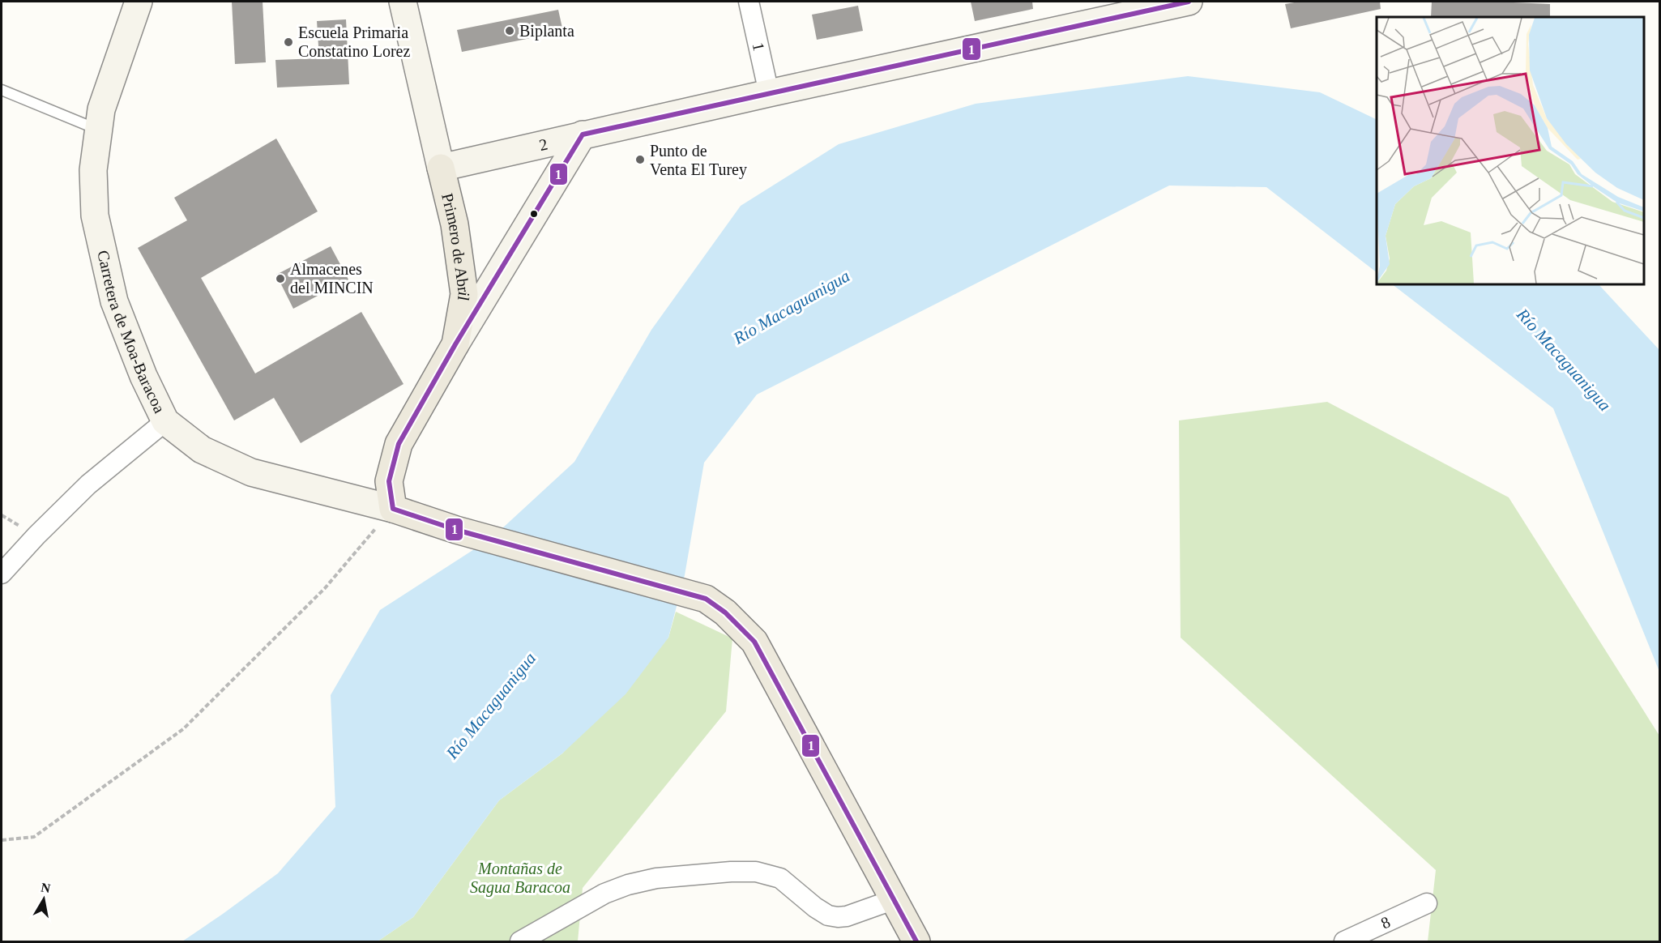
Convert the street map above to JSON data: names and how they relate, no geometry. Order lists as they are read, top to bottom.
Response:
{
  "streets": {
    "main road": ["2", "Primero de Abril", "Carretera de Moa-Baracoa"],
    "street": ["1", "8"]
  },
  "crossings": [
    ["1", "2"],
    ["2", "Primero de Abril"],
    ["Primero de Abril", "Carretera de Moa-Baracoa"]
  ],
  "water": ["Río Macaguanigua"],
  "parks": ["Montañas de Sagua Baracoa"],
  "places": [
    "Biplanta",
    "Escuela Primaria Constatino Lorez",
    "Punto de Venta El Turey",
    "Almacenes del MINCIN"
  ],
  "lines": ["transit line 1"],
  "north": "top"
}
